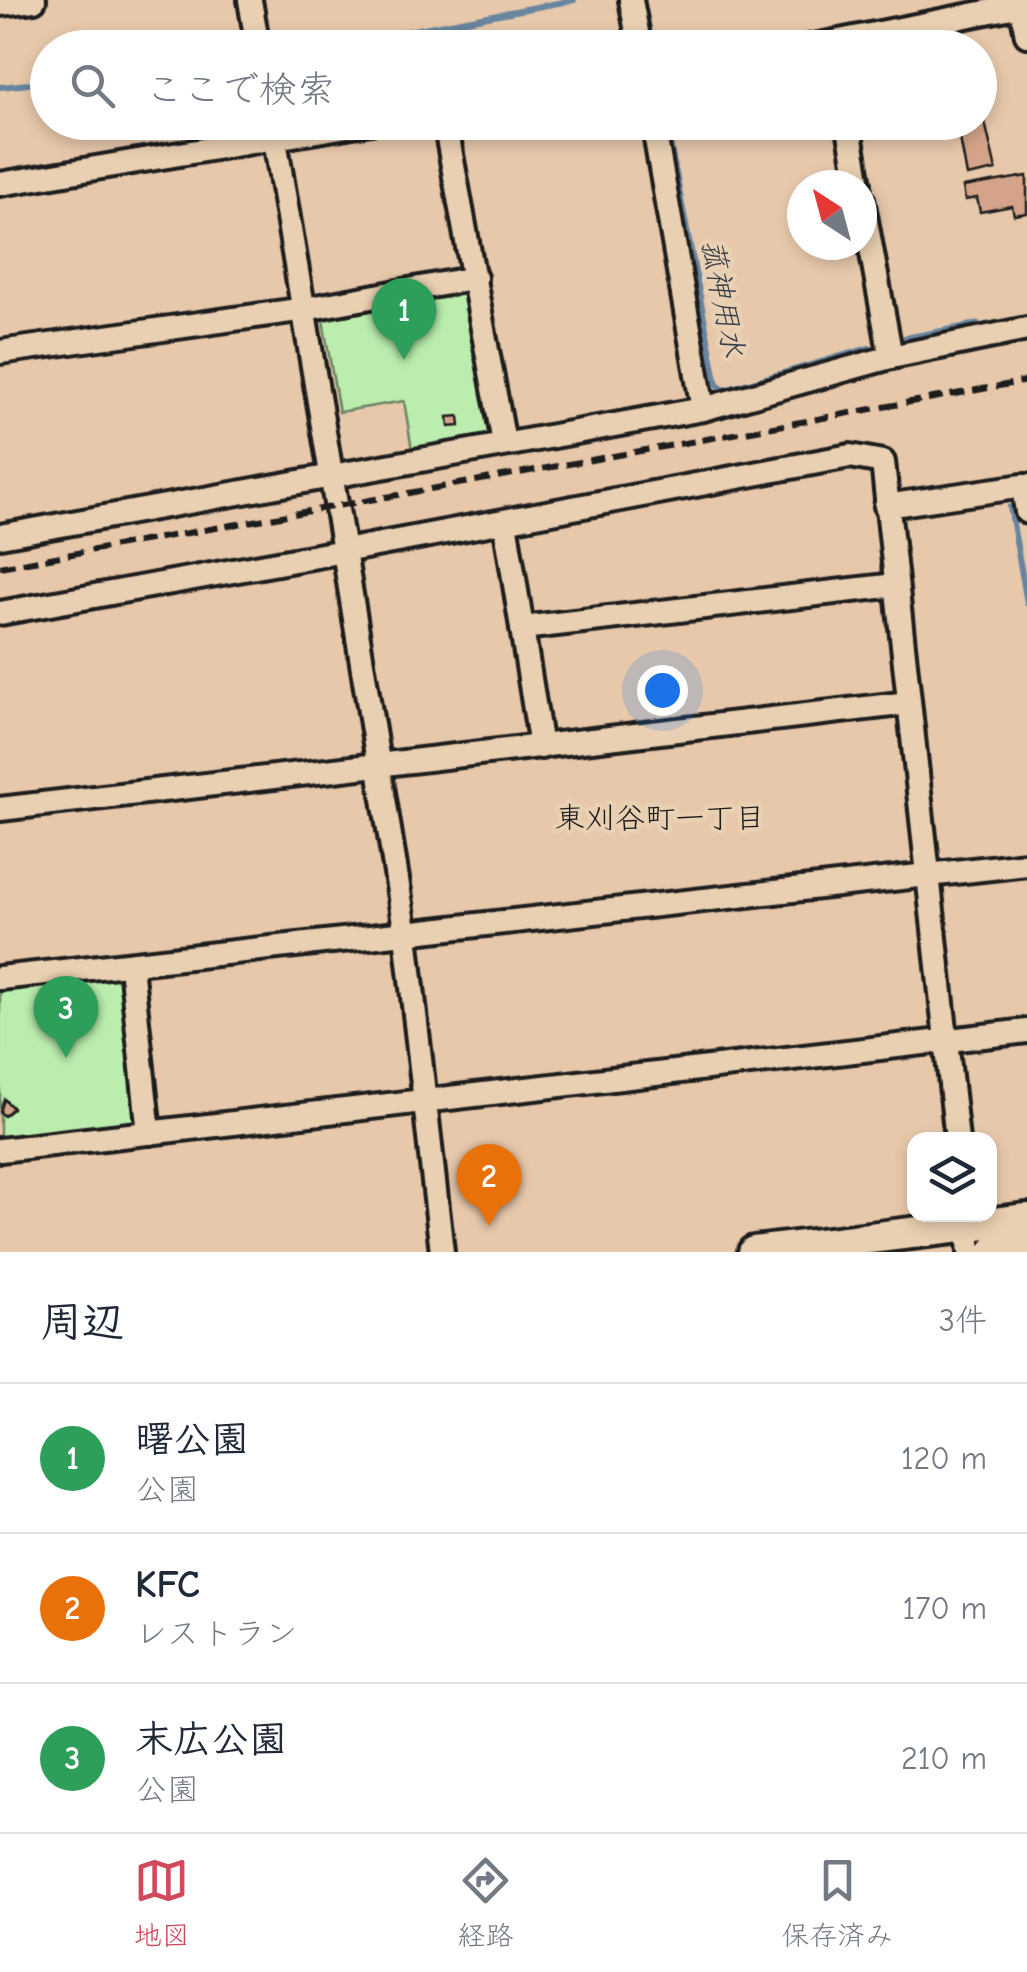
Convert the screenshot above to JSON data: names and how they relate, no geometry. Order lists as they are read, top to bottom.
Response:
{
  "districts": ["東刈谷町一丁目"],
  "water": ["菰神用水"],
  "north": "top left",
  "page": {
    "search": "ここで検索",
    "pins": ["1", "3", "2"],
    "heading": ["周辺", "3件"],
    "list": [
      {
        "mark": "1",
        "name": "曙公園",
        "note": "公園",
        "value": "120 m"
      },
      {
        "mark": "2",
        "name": "KFC",
        "note": "レストラン",
        "value": "170 m"
      },
      {
        "mark": "3",
        "name": "末広公園",
        "note": "公園",
        "value": "210 m"
      }
    ],
    "nav": ["地図", "経路", "保存済み"]
  }
}
